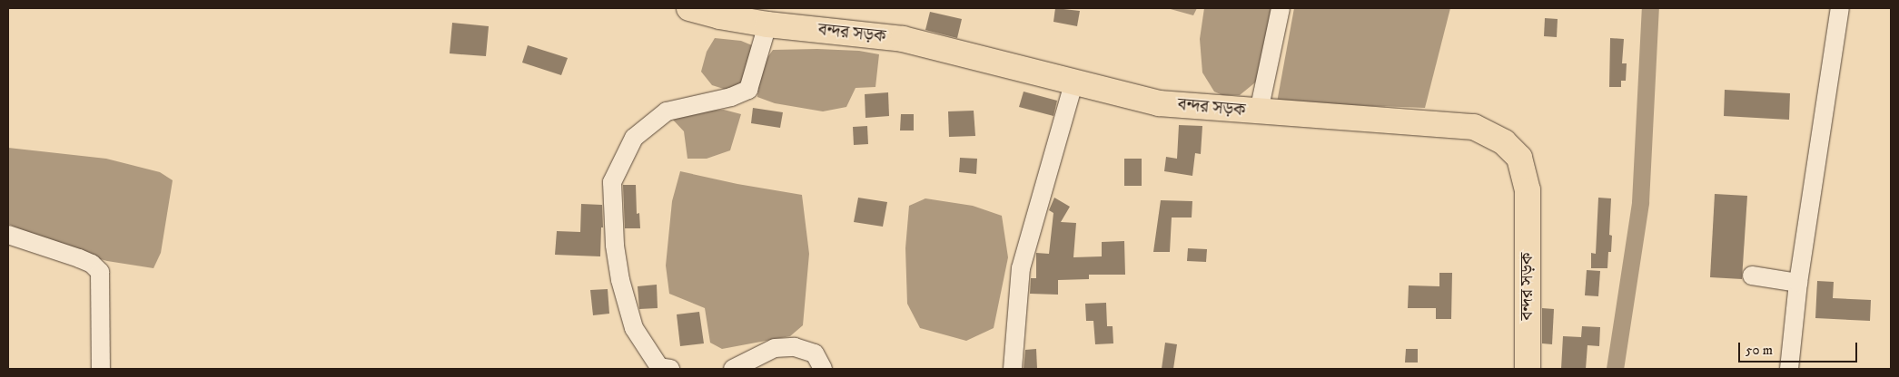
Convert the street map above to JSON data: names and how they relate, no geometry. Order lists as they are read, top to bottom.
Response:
{
  "streets": {
    "highway": ["বন্দর সড়ক"]
  },
  "scale_bar": "50 m"
}
